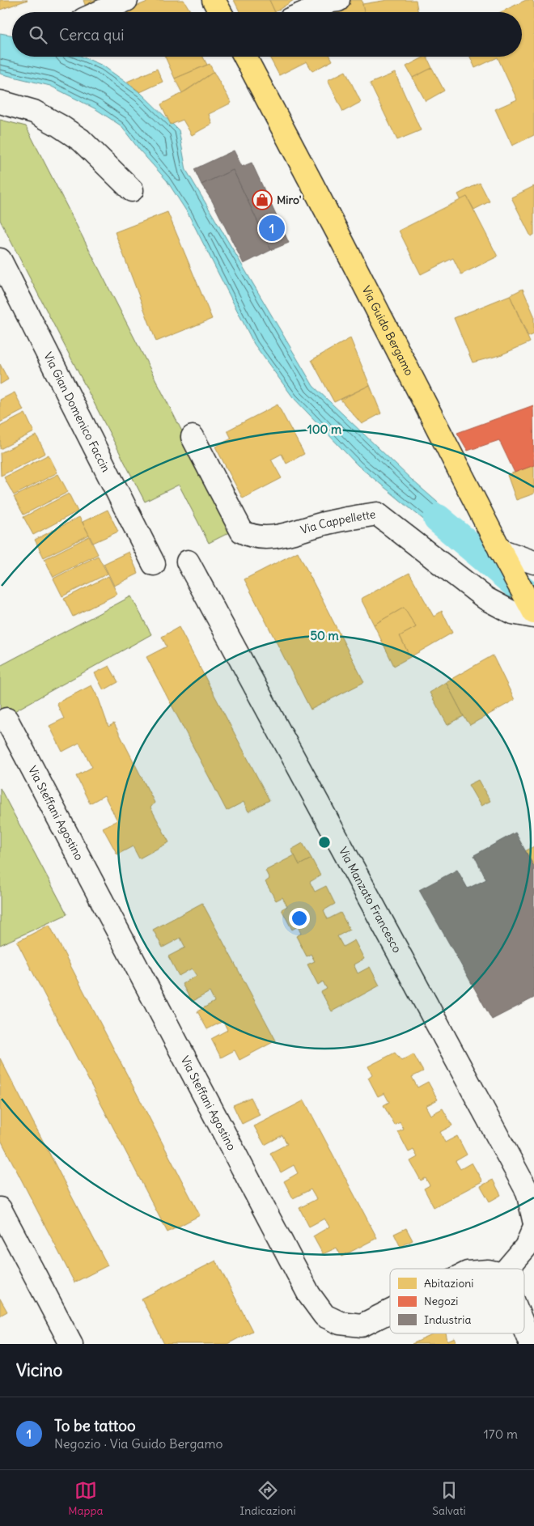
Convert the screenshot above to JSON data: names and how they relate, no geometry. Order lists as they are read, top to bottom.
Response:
{
  "streets": {
    "main road": ["Via Guido Bergamo"],
    "street": [
      "Via Gian Domenico Faccin",
      "Via Cappellette",
      "Via Steffani Agostino",
      "Via Manzato Francesco"
    ]
  },
  "crossings": [
    ["Via Guido Bergamo", "Via Cappellette"]
  ],
  "places": {
    "shop": ["Miro'"]
  },
  "legend": ["Abitazioni", "Negozi", "Industria"],
  "page": {
    "search": "Cerca qui",
    "pins": "1",
    "heading": "Vicino",
    "list": [
      {
        "mark": "1",
        "name": "To be tattoo",
        "note": "Negozio · Via Guido Bergamo",
        "value": "170 m"
      }
    ],
    "nav": ["Mappa", "Indicazioni", "Salvati"]
  },
  "rings": ["100 m", "50 m"]
}
